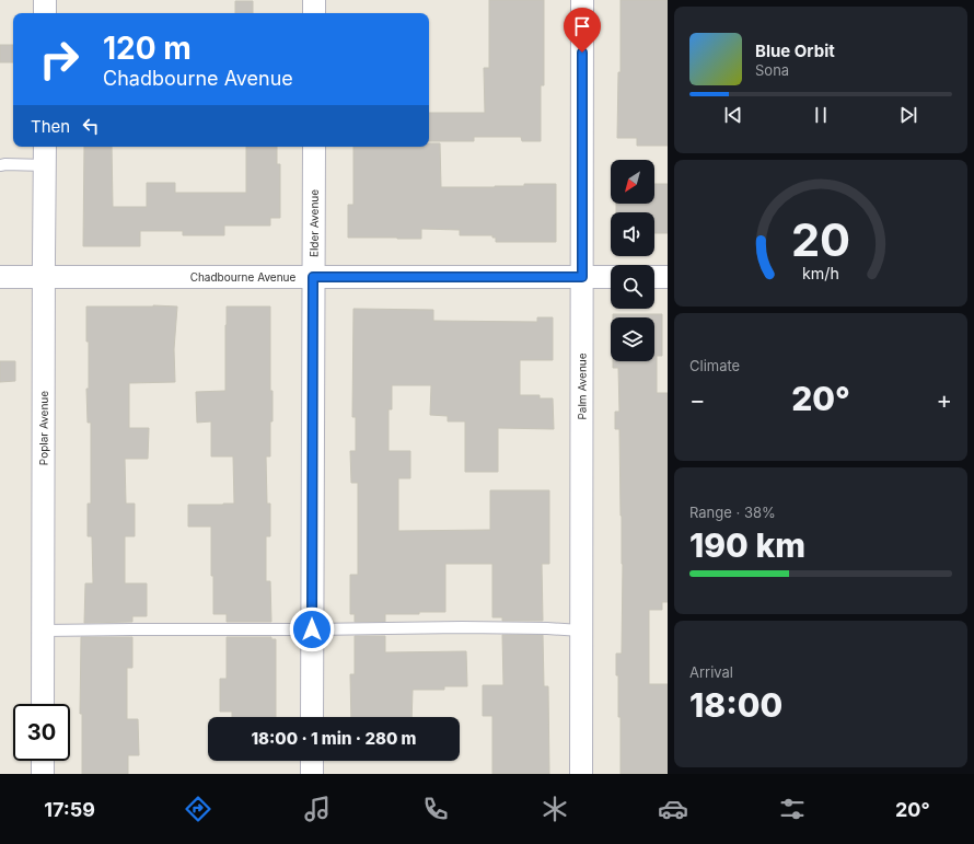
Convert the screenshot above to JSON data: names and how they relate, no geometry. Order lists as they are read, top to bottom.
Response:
{
  "streets": {
    "street": [
      "Elder Avenue",
      "Chadbourne Avenue",
      "Palm Avenue",
      "Poplar Avenue"
    ]
  },
  "crossings": [
    ["Elder Avenue", "Chadbourne Avenue"],
    ["Chadbourne Avenue", "Palm Avenue"],
    ["Chadbourne Avenue", "Poplar Avenue"]
  ],
  "north": "bottom left",
  "page": {
    "turn": ["120 m", "Chadbourne Avenue"],
    "song": ["Blue Orbit", "Sona"],
    "then": "Then",
    "tile": [
      "Climate",
      ["Range · 38%", "190 km"],
      ["Arrival", "18:00"]
    ],
    "heat": ["−", "20°", "+"],
    "limit": "30",
    "trip": "18:00 · 1 min · 280 m",
    "tabs": ["17:59", "20°"],
    "gauge": ["20", "km/h"]
  }
}
